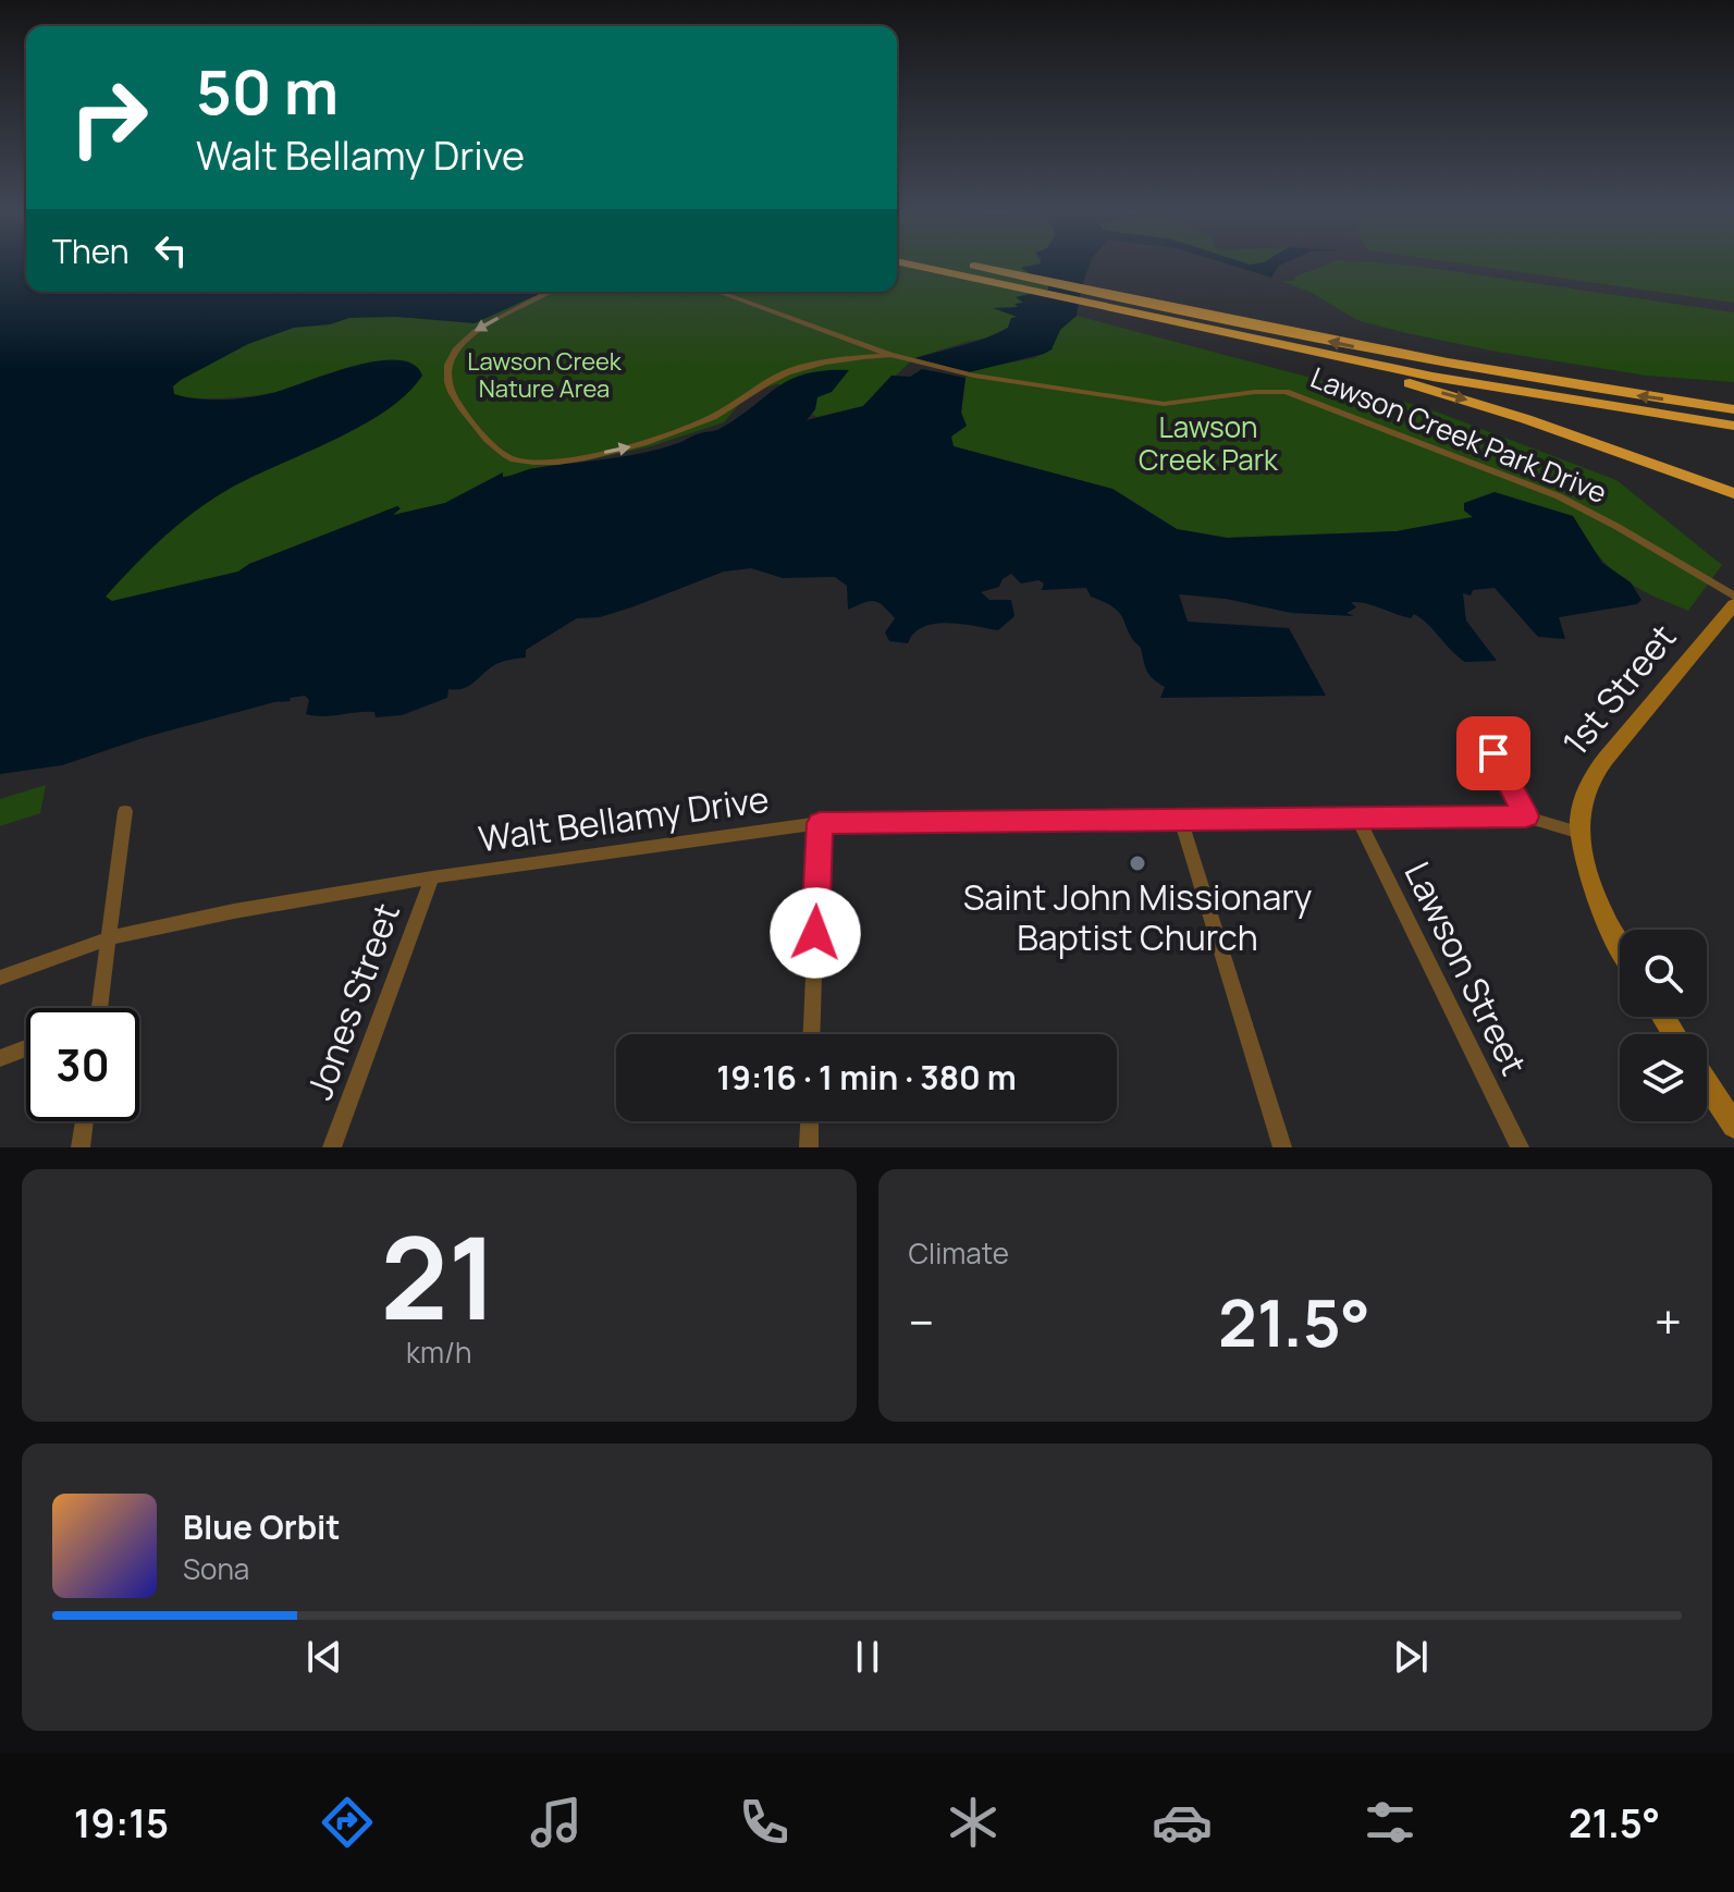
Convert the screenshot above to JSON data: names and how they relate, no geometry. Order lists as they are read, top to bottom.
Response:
{
  "streets": {
    "main road": ["1st Street"],
    "street": [
      "Lawson Creek Park Drive",
      "Walt Bellamy Drive",
      "Lawson Street",
      "Jones Street"
    ]
  },
  "crossings": [
    ["1st Street", "Walt Bellamy Drive"],
    ["Walt Bellamy Drive", "Lawson Street"],
    ["Walt Bellamy Drive", "Jones Street"]
  ],
  "parks": ["Lawson Creek Nature Area", "Lawson Creek Park"],
  "places": ["Saint John Missionary Baptist Church"],
  "page": {
    "turn": ["50 m", "Walt Bellamy Drive"],
    "then": "Then",
    "limit": "30",
    "trip": "19:16 · 1 min · 380 m",
    "tile": [
      ["21", "km/h"],
      "Climate"
    ],
    "heat": ["−", "21.5°", "+"],
    "song": ["Blue Orbit", "Sona"],
    "tabs": ["19:15", "21.5°"]
  }
}
